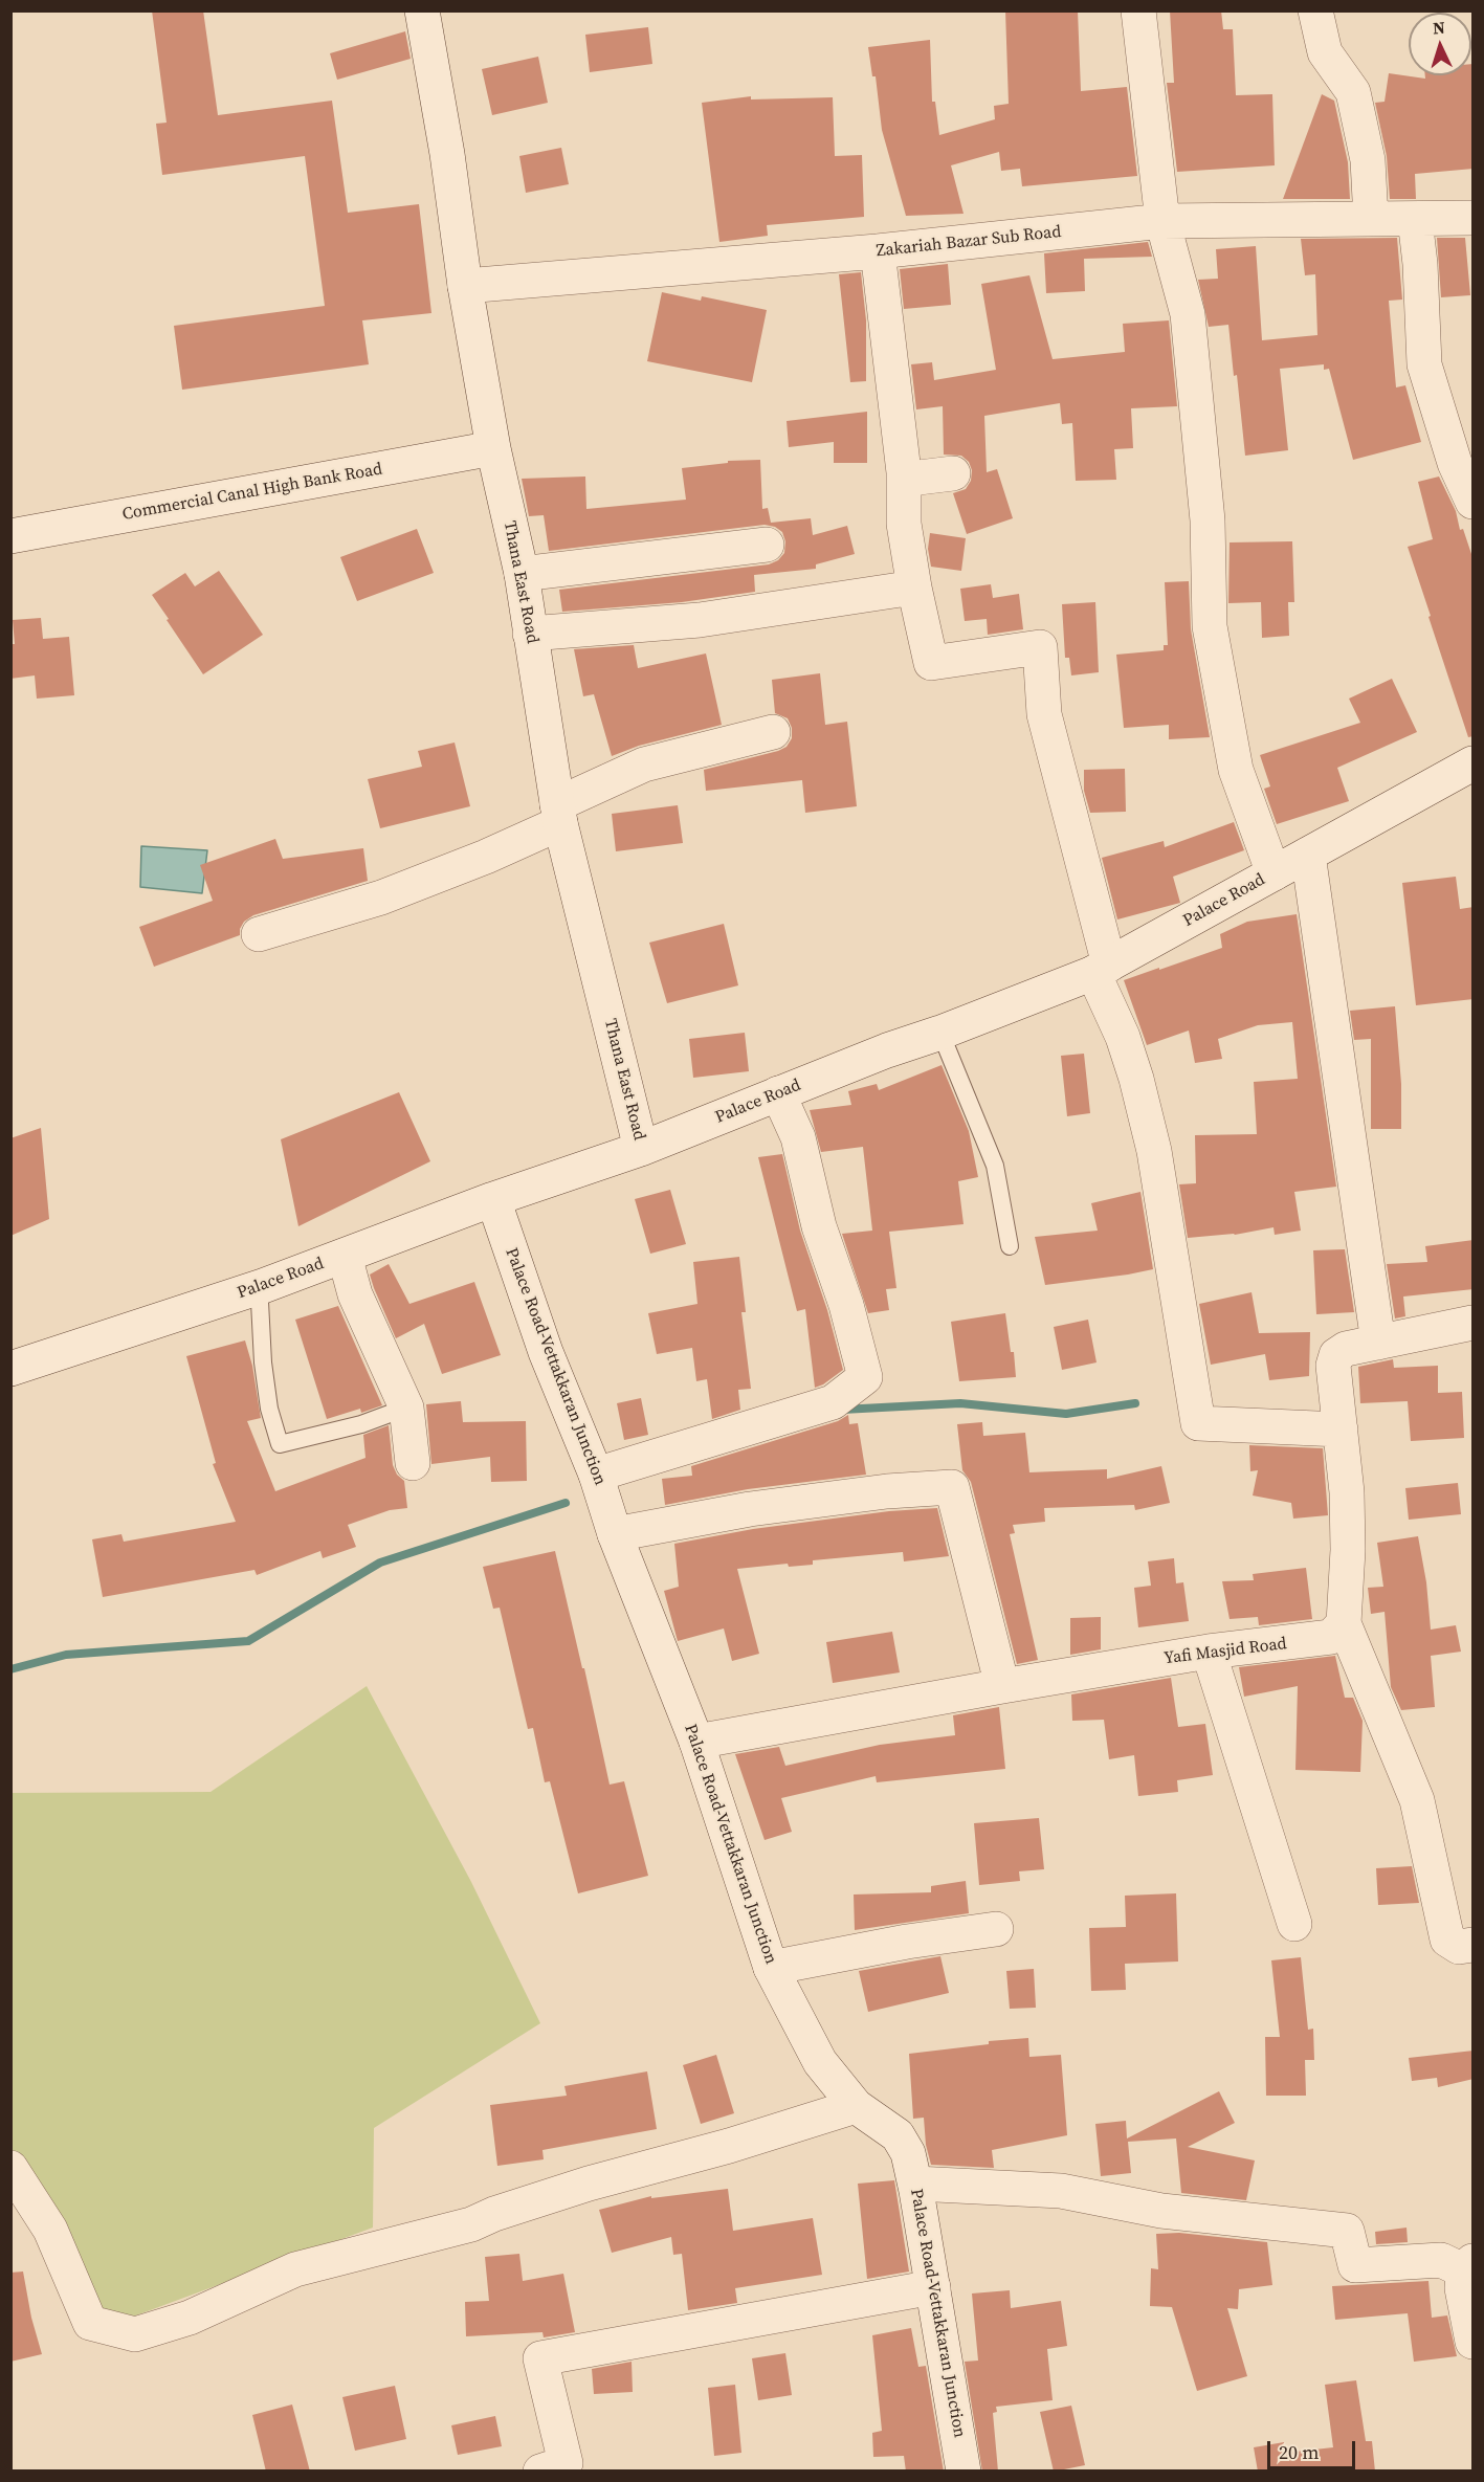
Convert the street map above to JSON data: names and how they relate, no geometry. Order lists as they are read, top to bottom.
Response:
{
  "streets": {
    "street": [
      "Zakariah Bazar Sub Road",
      "Commercial Canal High Bank Road",
      "Thana East Road",
      "Palace Road",
      "Palace Road-Vettakkaran Junction",
      "Yafi Masjid Road"
    ]
  },
  "crossings": [
    ["Zakariah Bazar Sub Road", "Thana East Road"],
    ["Commercial Canal High Bank Road", "Thana East Road"],
    ["Thana East Road", "Palace Road"],
    ["Palace Road", "Palace Road-Vettakkaran Junction"],
    ["Palace Road-Vettakkaran Junction", "Yafi Masjid Road"]
  ],
  "scale_bar": "20 m",
  "north": "top"
}
